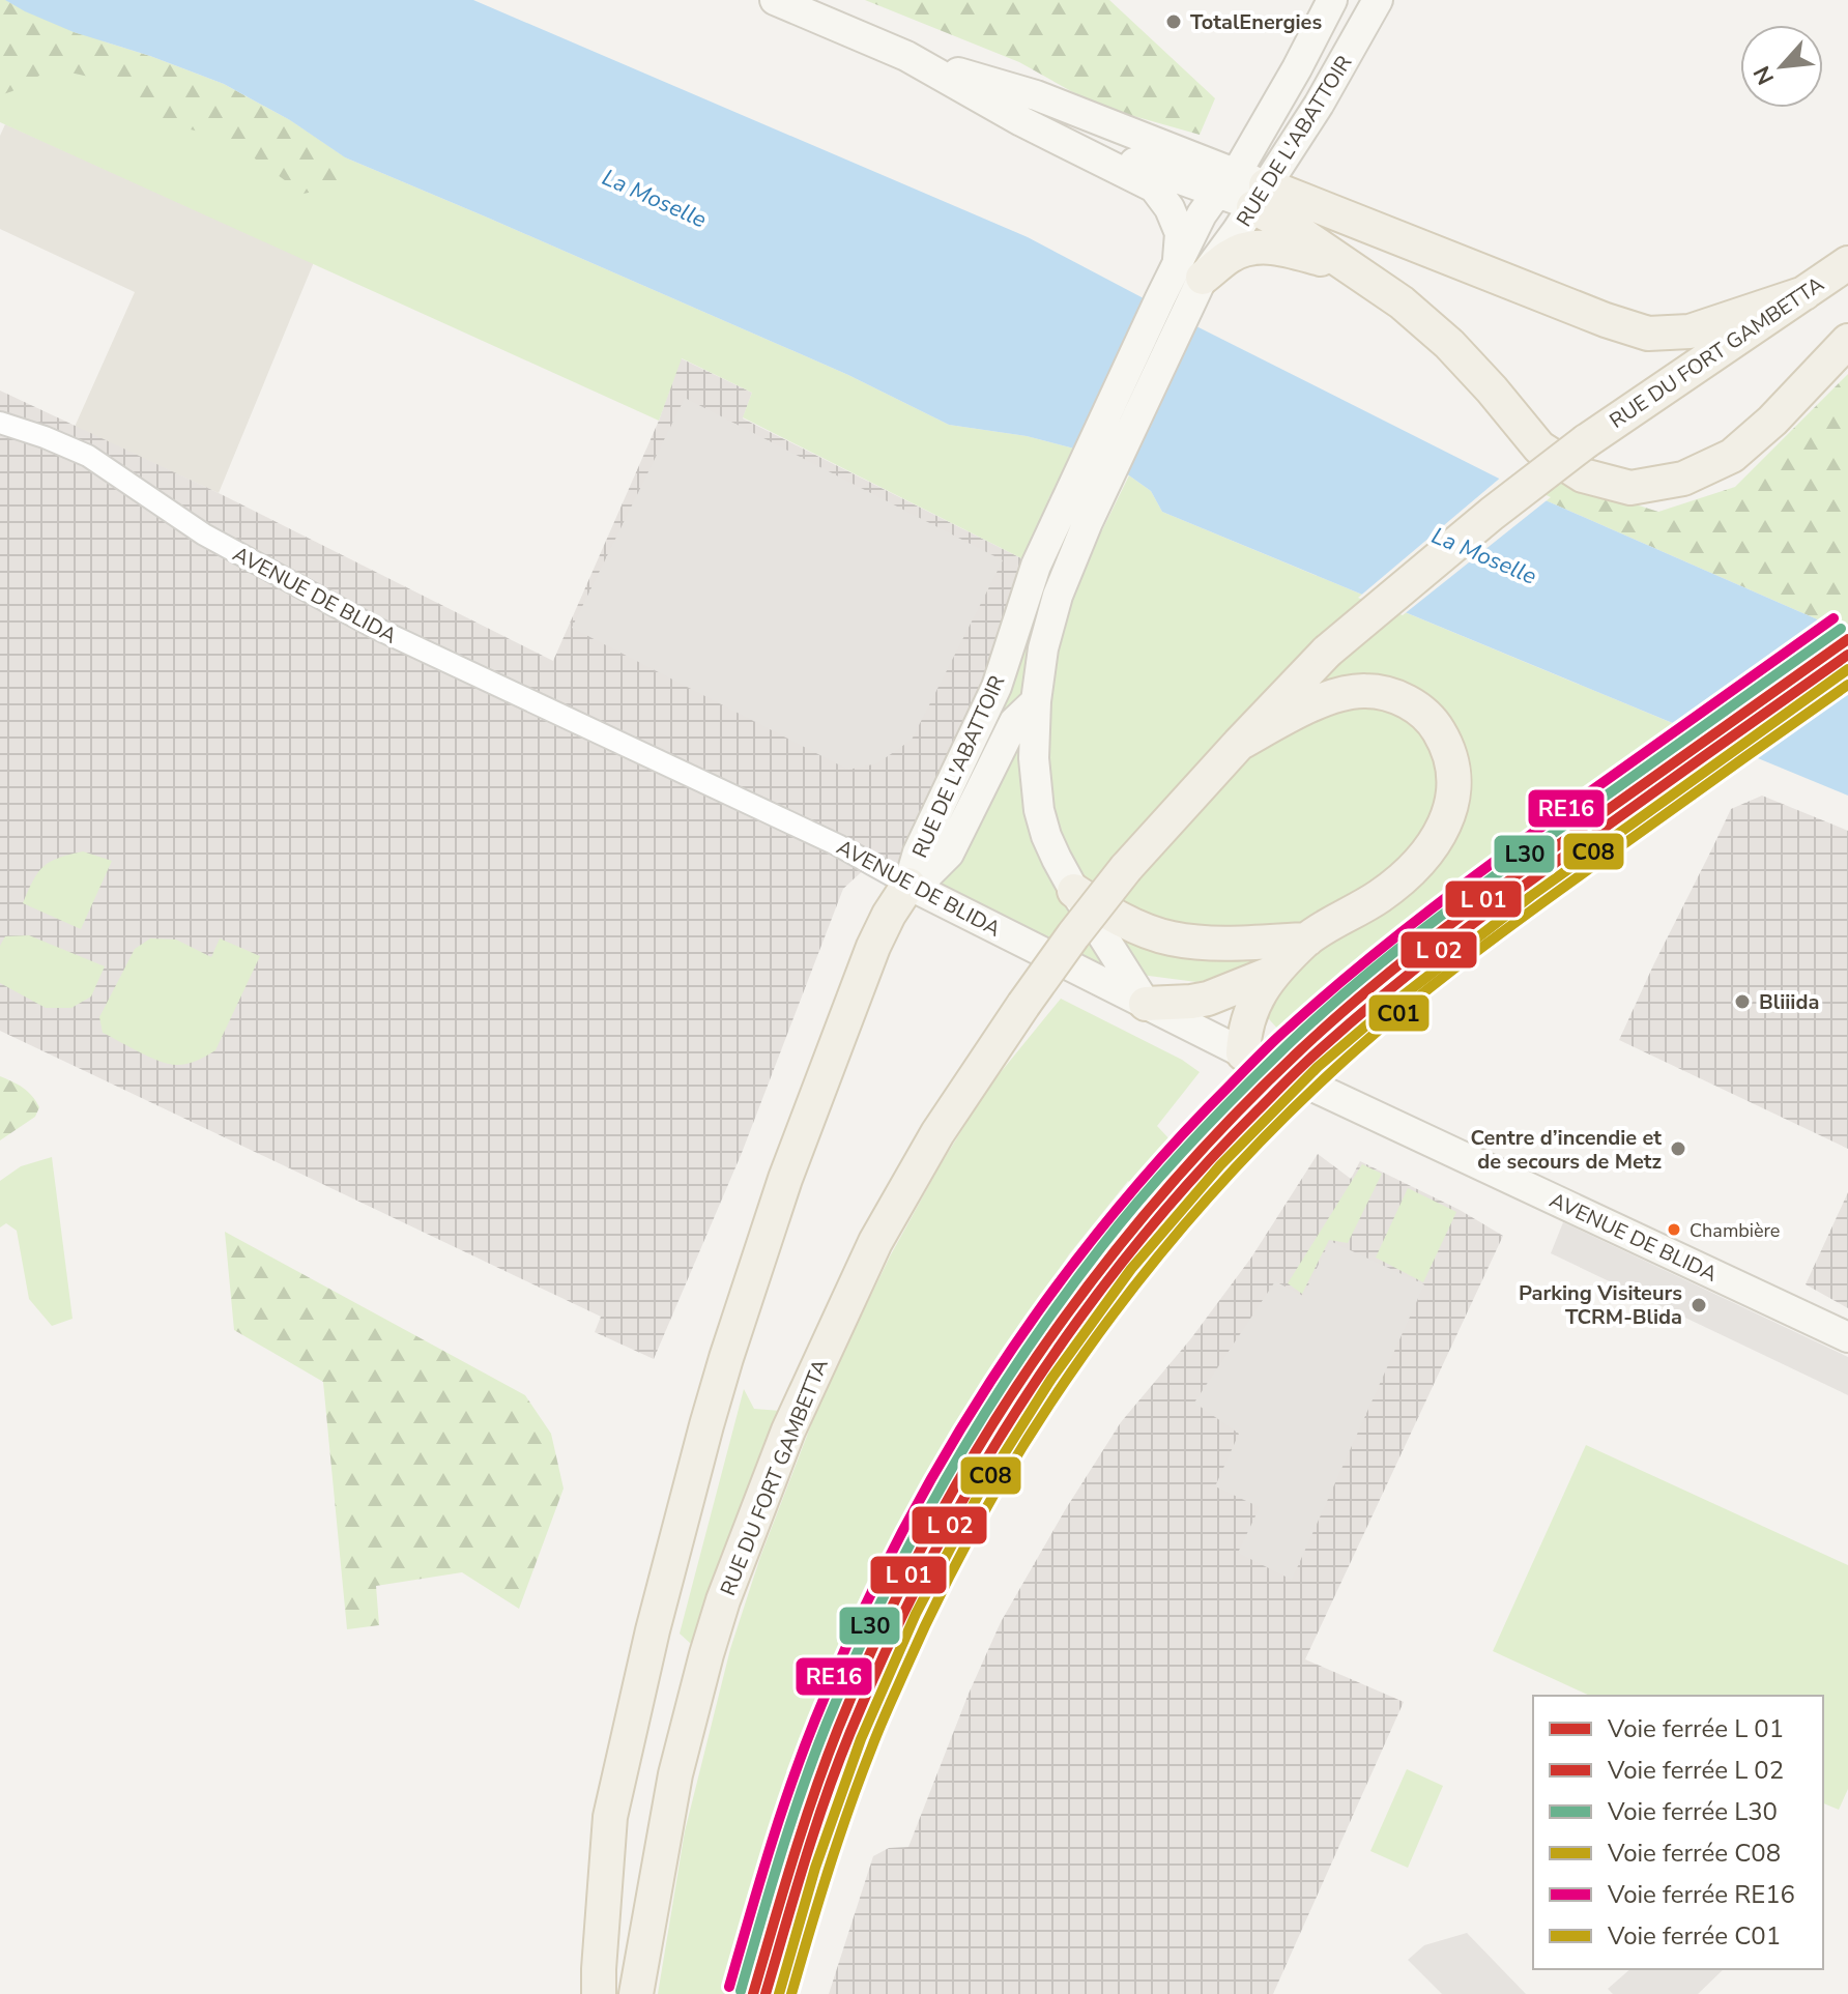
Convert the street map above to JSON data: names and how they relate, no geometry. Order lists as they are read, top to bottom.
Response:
{
  "streets": {
    "main road": ["RUE DE L'ABATTOIR", "RUE DU FORT GAMBETTA", "AVENUE DE BLIDA"]
  },
  "crossings": [
    ["RUE DE L'ABATTOIR", "AVENUE DE BLIDA"]
  ],
  "water": ["La Moselle"],
  "places": [
    "TotalEnergies",
    "Bliiida",
    "Centre d’incendie et de secours de Metz",
    "Chambière",
    "Parking Visiteurs TCRM-Blida"
  ],
  "lines": [
    "rail line RE16",
    "rail line L30",
    "rail line C08",
    "rail line C01"
  ],
  "legend": [
    "Voie ferrée L 01",
    "Voie ferrée L 02",
    "Voie ferrée L30",
    "Voie ferrée C08",
    "Voie ferrée RE16",
    "Voie ferrée C01"
  ],
  "north": "bottom left"
}
